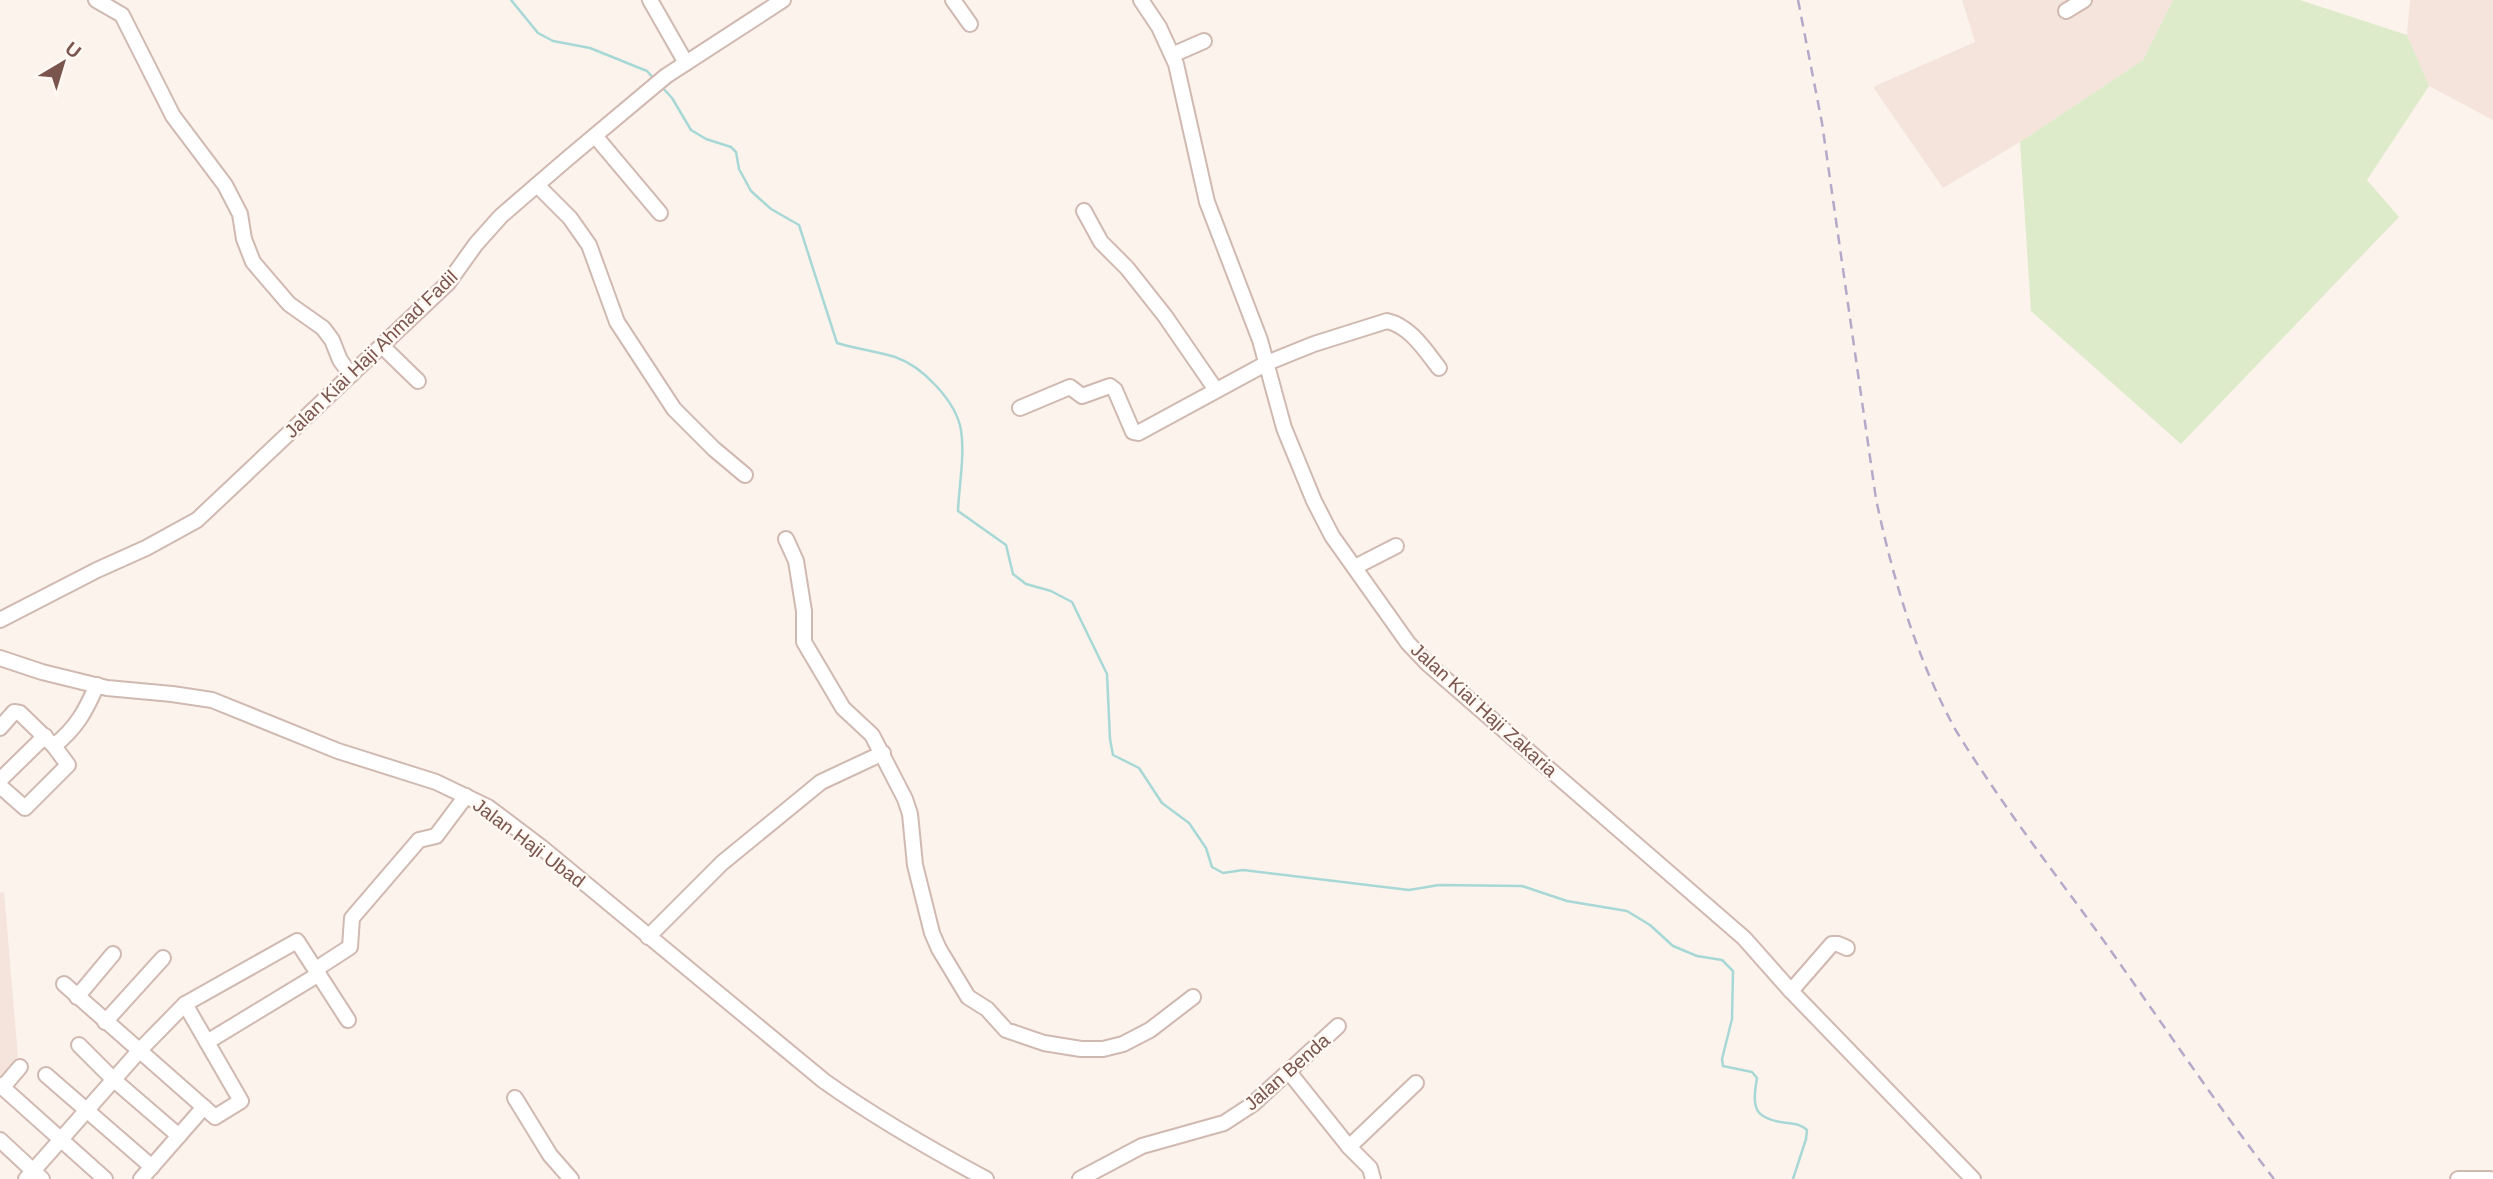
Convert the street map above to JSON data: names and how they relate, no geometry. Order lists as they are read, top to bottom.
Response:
{
  "streets": {
    "street": [
      "Jalan Kiai Haji Ahmad Fadil",
      "Jalan Kiai Haji Zakaria",
      "Jalan Haji Ubad",
      "Jalan Benda"
    ]
  },
  "north": "top right"
}
